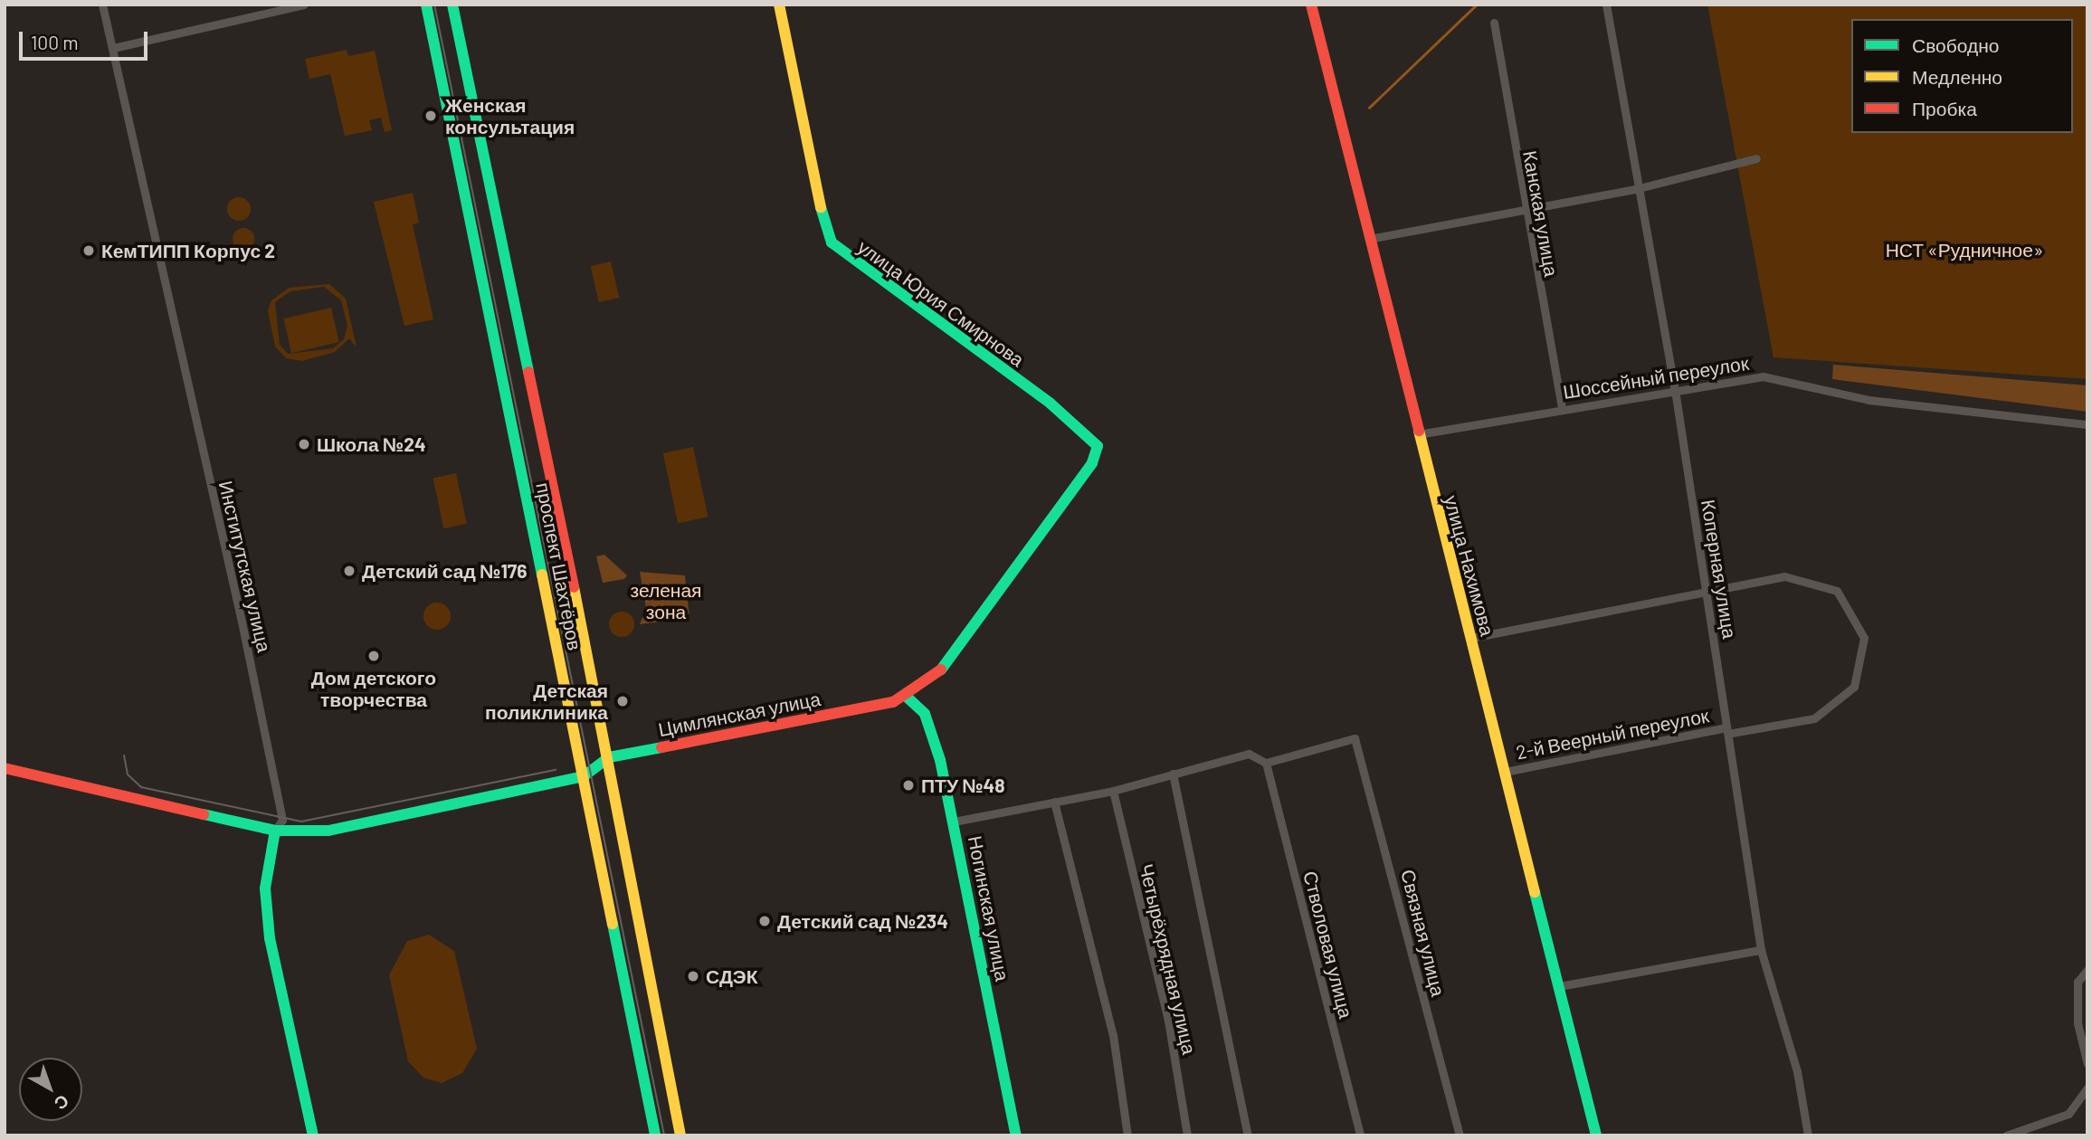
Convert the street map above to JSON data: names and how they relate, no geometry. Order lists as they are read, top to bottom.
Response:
{
  "streets": {
    "main road": [
      "улица Юрия Смирнова",
      "улица Нахимова",
      "Институтская улица",
      "проспект Шахтёров",
      "Цимлянская улица",
      "Ногинская улица"
    ],
    "street": [
      "Канская улица",
      "Шоссейный переулок",
      "Коперная улица",
      "2-й Веерный переулок",
      "Связная улица",
      "Стволовая улица",
      "Четырёхрядная улица"
    ]
  },
  "crossings": [
    ["Канская улица", "Шоссейный переулок"],
    ["улица Юрия Смирнова", "Цимлянская улица"],
    ["улица Юрия Смирнова", "Ногинская улица"],
    ["Шоссейный переулок", "улица Нахимова"],
    ["Шоссейный переулок", "Коперная улица"],
    ["улица Нахимова", "2-й Веерный переулок"],
    ["Институтская улица", "Цимлянская улица"],
    ["проспект Шахтёров", "Цимлянская улица"],
    ["Коперная улица", "2-й Веерный переулок"],
    ["Цимлянская улица", "Ногинская улица"],
    ["Связная улица", "Стволовая улица"]
  ],
  "parks": ["НСТ «Рудничное»", "зеленая зона"],
  "places": [
    "Женская консультация",
    "КемТИПП Корпус 2",
    "Школа №24",
    "Детский сад №176",
    "Дом детского творчества",
    "Детская поликлиника",
    "ПТУ №48",
    "Детский сад №234",
    "СДЭК"
  ],
  "legend": ["Свободно", "Медленно", "Пробка"],
  "scale_bar": "100 m",
  "north": "bottom right"
}
